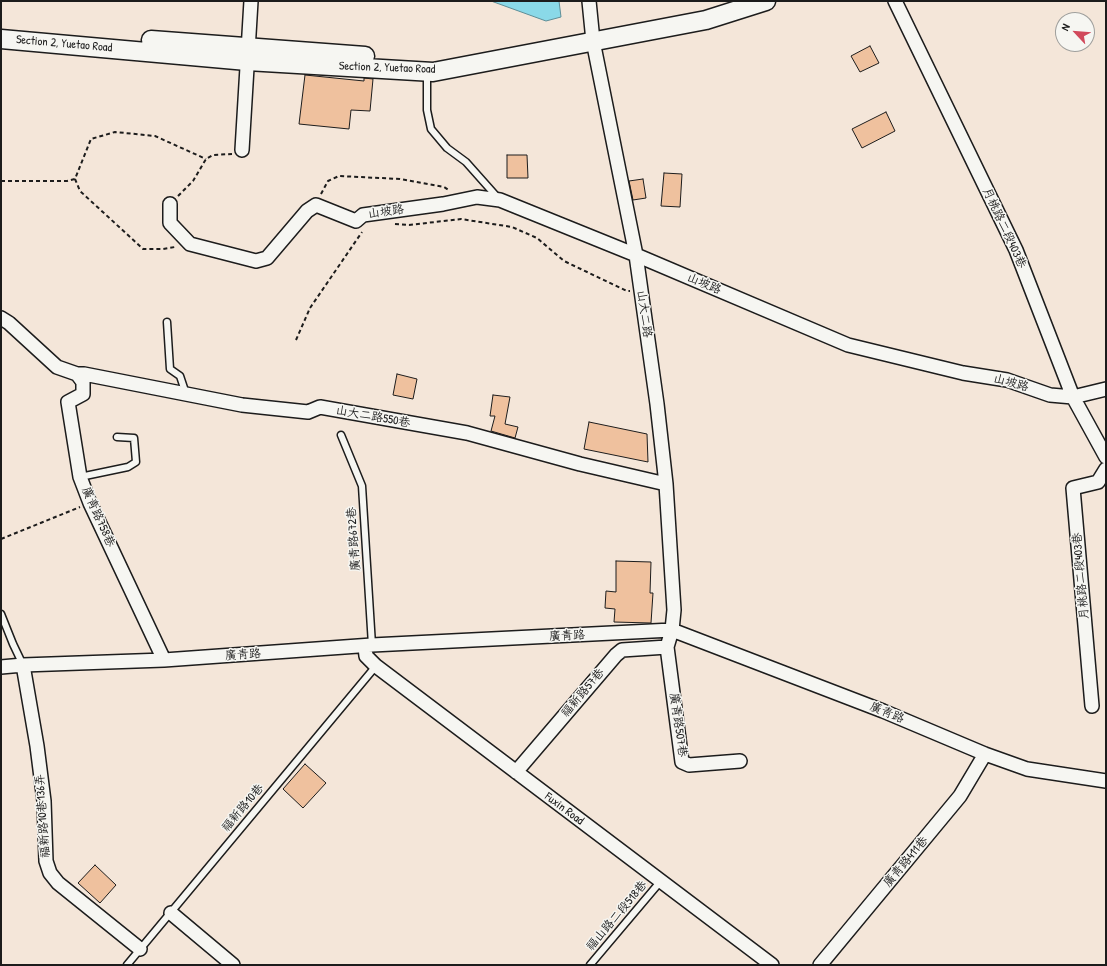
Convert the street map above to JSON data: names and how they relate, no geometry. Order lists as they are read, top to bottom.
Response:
{
  "streets": {
    "street": [
      "Section 2, Yuetao Road",
      "山坡路",
      "月桃路二段403巷",
      "山大二路",
      "山大二路550巷",
      "廣青路758巷",
      "廣青路",
      "福新路57巷",
      "廣青路507巷",
      "Fuxin Road",
      "福新路10巷136弄",
      "廣青路411巷"
    ],
    "lane": ["廣青路672巷", "福新路10巷", "福山路二段518巷"]
  },
  "crossings": [
    ["Section 2, Yuetao Road", "山大二路"],
    ["山坡路", "月桃路二段403巷"],
    ["山坡路", "山大二路"],
    ["山大二路", "山大二路550巷"],
    ["山大二路", "廣青路"],
    ["山大二路", "廣青路507巷"],
    ["山大二路550巷", "廣青路758巷"],
    ["廣青路758巷", "廣青路"],
    ["廣青路672巷", "廣青路"],
    ["廣青路672巷", "Fuxin Road"],
    ["廣青路", "廣青路507巷"],
    ["廣青路", "Fuxin Road"],
    ["廣青路", "福新路10巷136弄"],
    ["廣青路", "廣青路411巷"],
    ["福新路57巷", "廣青路507巷"],
    ["福新路57巷", "Fuxin Road"],
    ["福新路10巷", "Fuxin Road"],
    ["福新路10巷", "福新路10巷136弄"],
    ["Fuxin Road", "福山路二段518巷"]
  ],
  "north": "top left"
}
